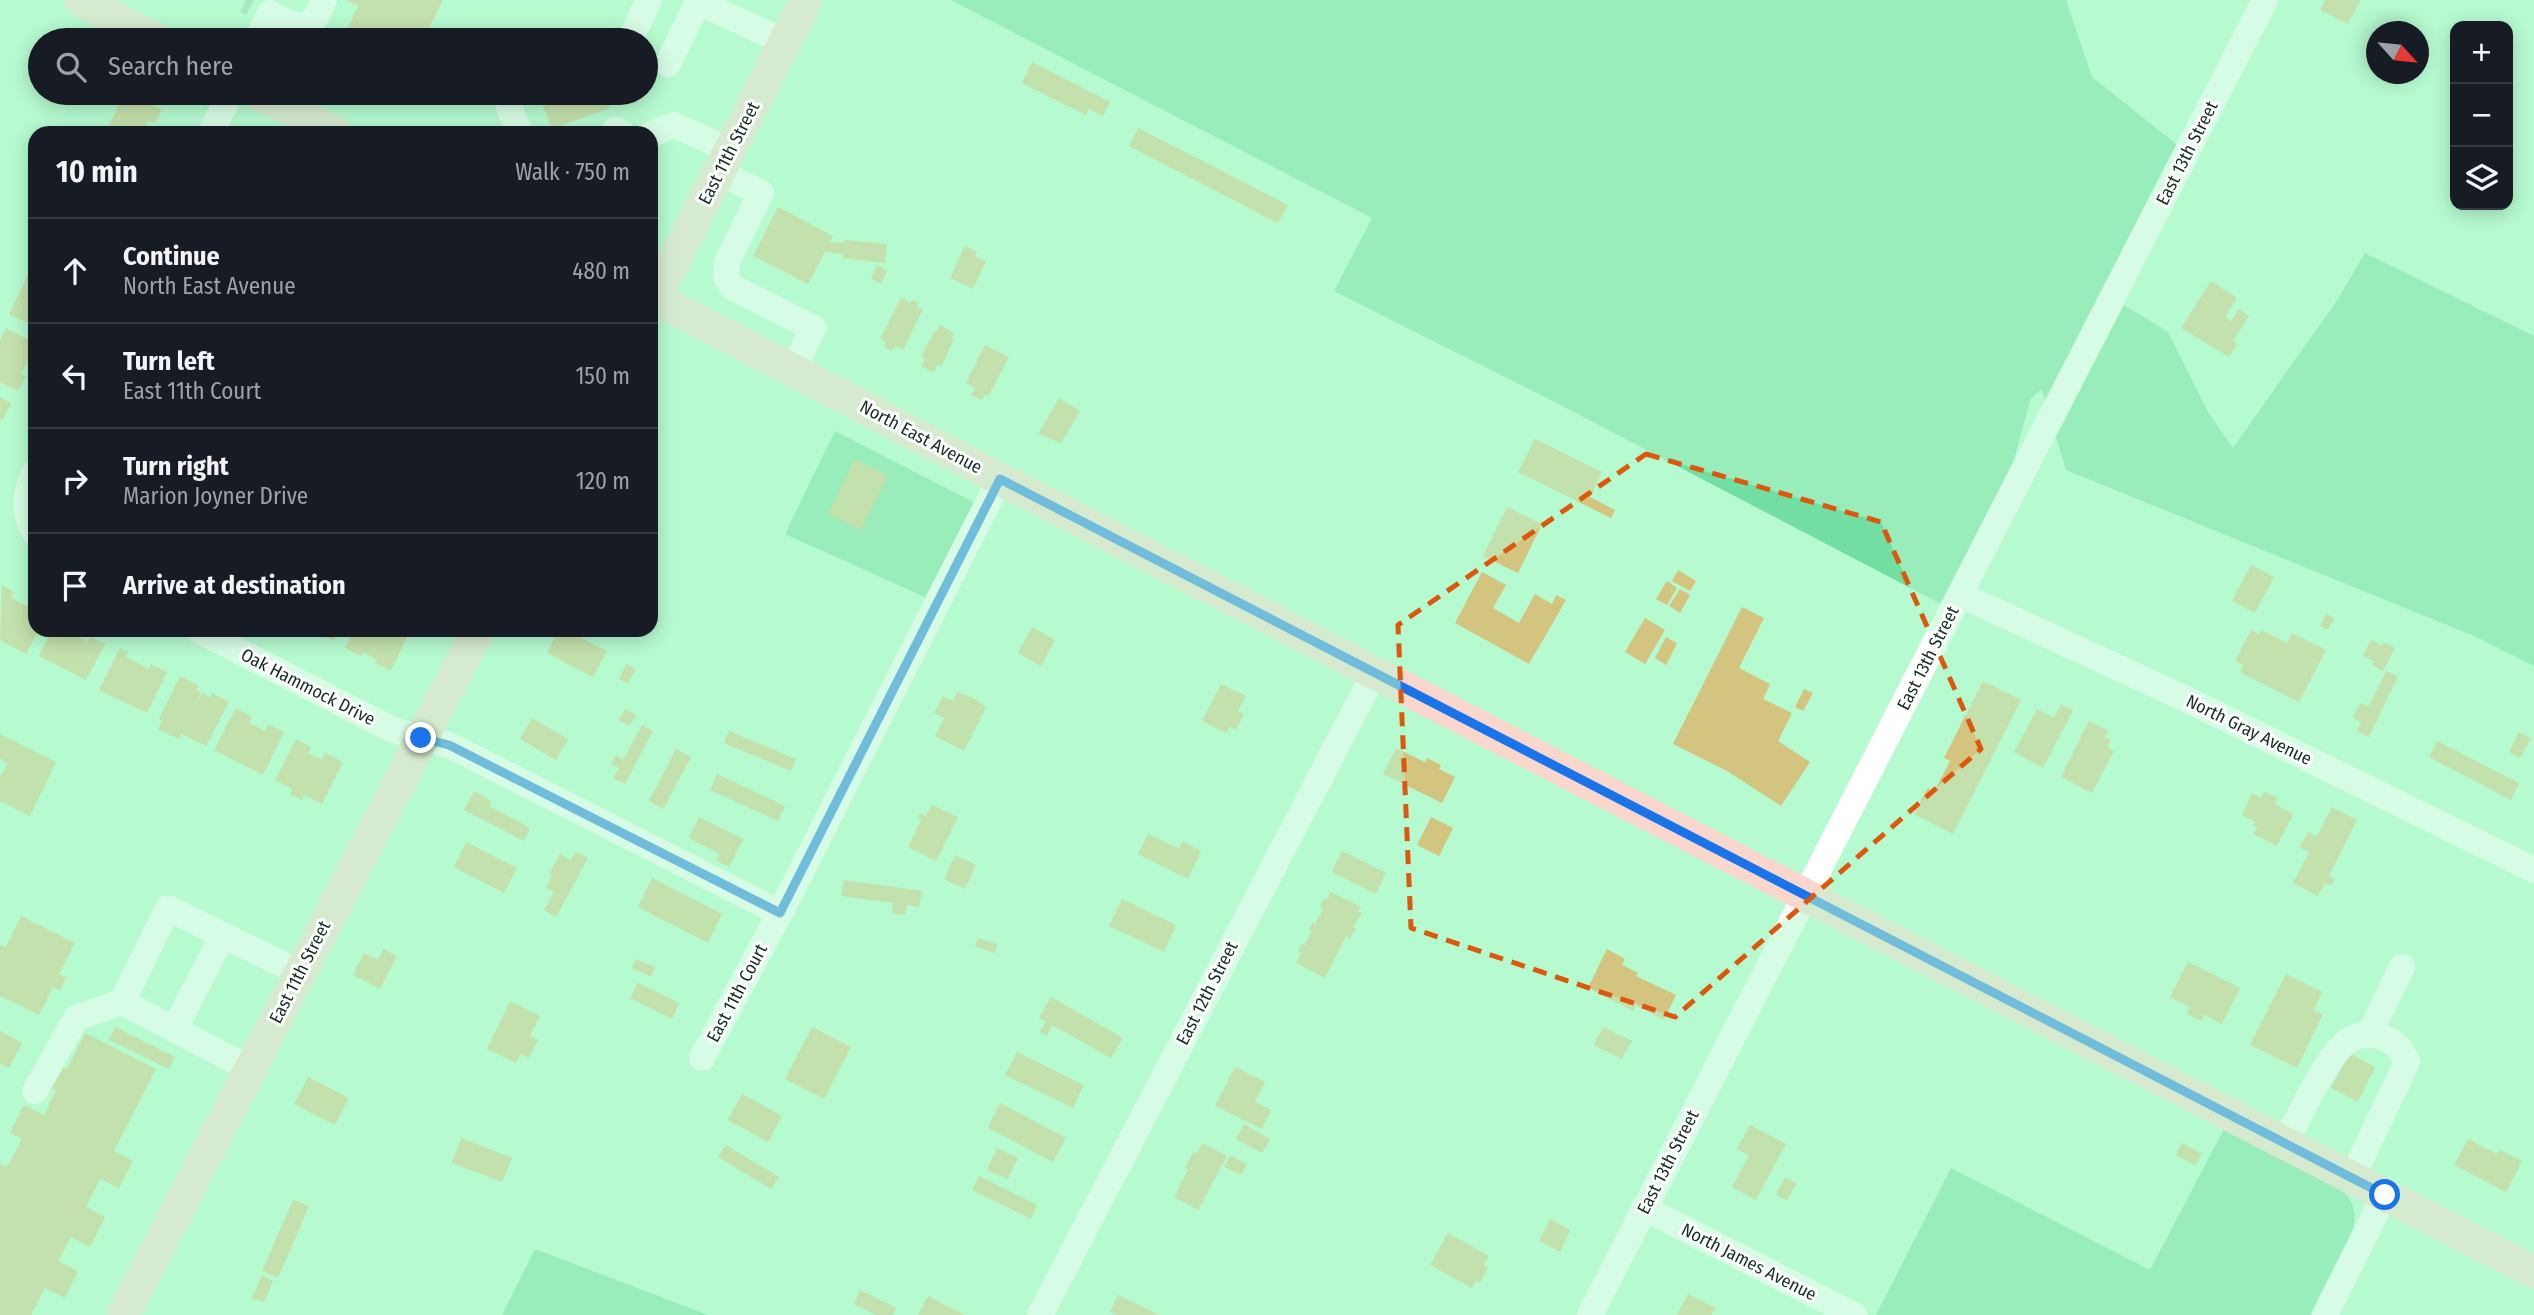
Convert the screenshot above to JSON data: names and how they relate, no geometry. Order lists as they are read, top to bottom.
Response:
{
  "streets": {
    "main road": ["East 11th Street", "North East Avenue"],
    "street": [
      "East 13th Street",
      "Oak Hammock Drive",
      "North Gray Avenue",
      "East 11th Court",
      "East 12th Street",
      "North James Avenue"
    ]
  },
  "crossings": [
    ["East 11th Street", "Oak Hammock Drive"],
    ["East 13th Street", "North East Avenue"],
    ["East 13th Street", "North Gray Avenue"],
    ["East 13th Street", "North James Avenue"],
    ["North East Avenue", "East 11th Court"],
    ["North East Avenue", "East 12th Street"],
    ["Oak Hammock Drive", "East 11th Court"]
  ],
  "north": "bottom right",
  "page": {
    "map_buttons": ["+", "−"],
    "search": "Search here",
    "heading": ["10 min", "Walk · 750 m"],
    "list": [
      ["Continue", "North East Avenue", "480 m"],
      ["Turn left", "East 11th Court", "150 m"],
      ["Turn right", "Marion Joyner Drive", "120 m"],
      "Arrive at destination"
    ]
  }
}
